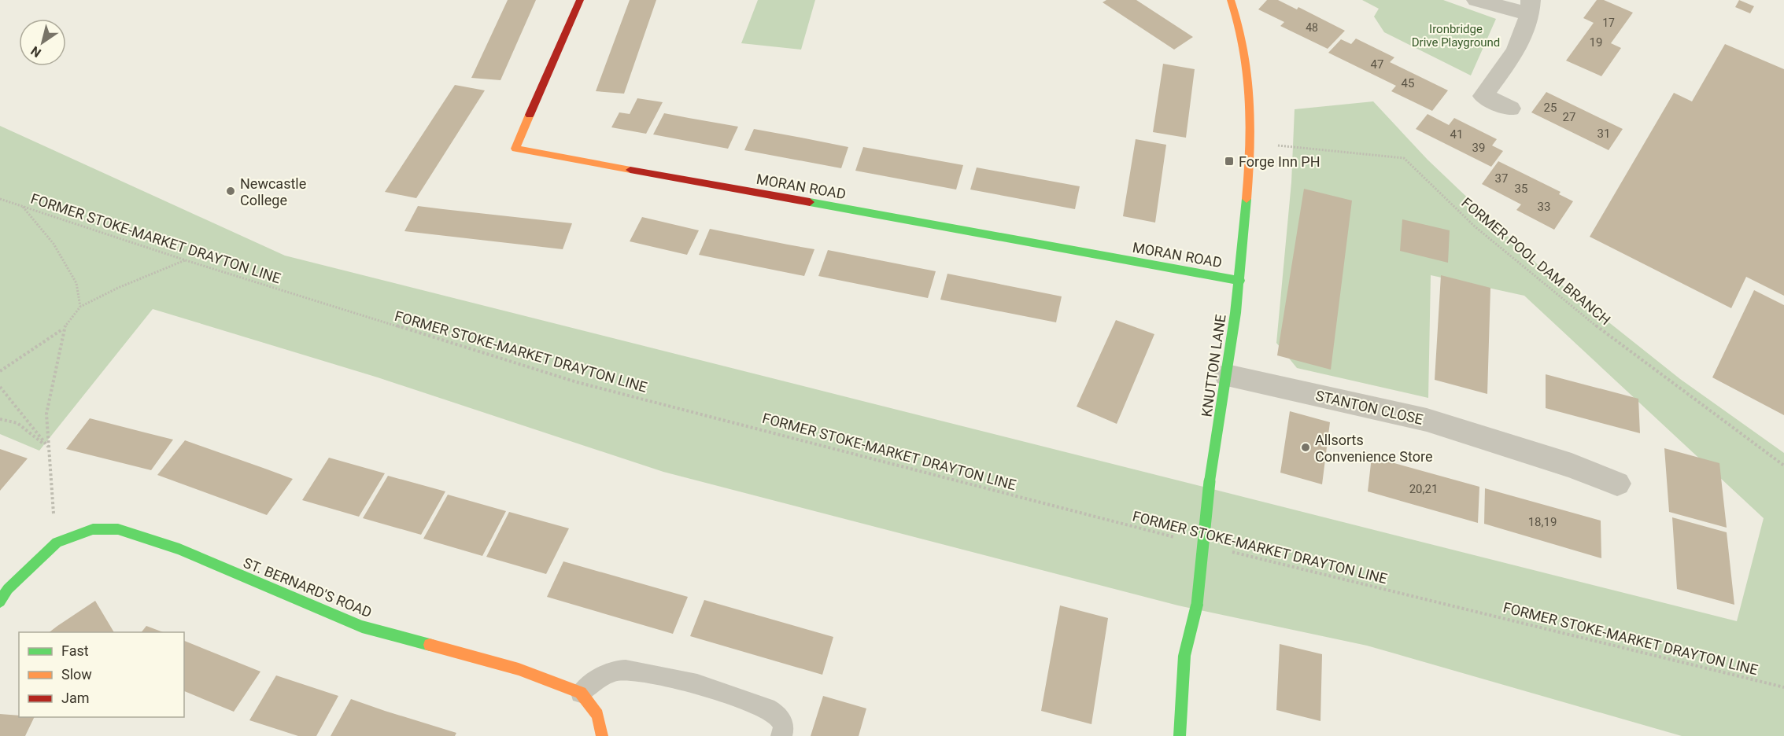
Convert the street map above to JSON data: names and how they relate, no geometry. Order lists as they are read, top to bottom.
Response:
{
  "streets": {
    "street": [
      "MORAN ROAD",
      "KNUTTON LANE",
      "STANTON CLOSE",
      "ST. BERNARD'S ROAD"
    ],
    "path": ["FORMER STOKE-MARKET DRAYTON LINE", "FORMER POOL DAM BRANCH"]
  },
  "crossings": [
    ["MORAN ROAD", "KNUTTON LANE"],
    ["FORMER POOL DAM BRANCH", "KNUTTON LANE"],
    ["KNUTTON LANE", "STANTON CLOSE"]
  ],
  "parks": ["Ironbridge Drive Playground"],
  "places": {
    "transit": ["Forge Inn PH"],
    "other": ["Newcastle College", "Allsorts Convenience Store"]
  },
  "house_numbers": [
    "17",
    "48",
    "19",
    "47",
    "45",
    "25",
    "27",
    "31",
    "41",
    "39",
    "37",
    "35",
    "33",
    "20,21",
    "18,19"
  ],
  "legend": ["Fast", "Slow", "Jam"],
  "north": "bottom left"
}
